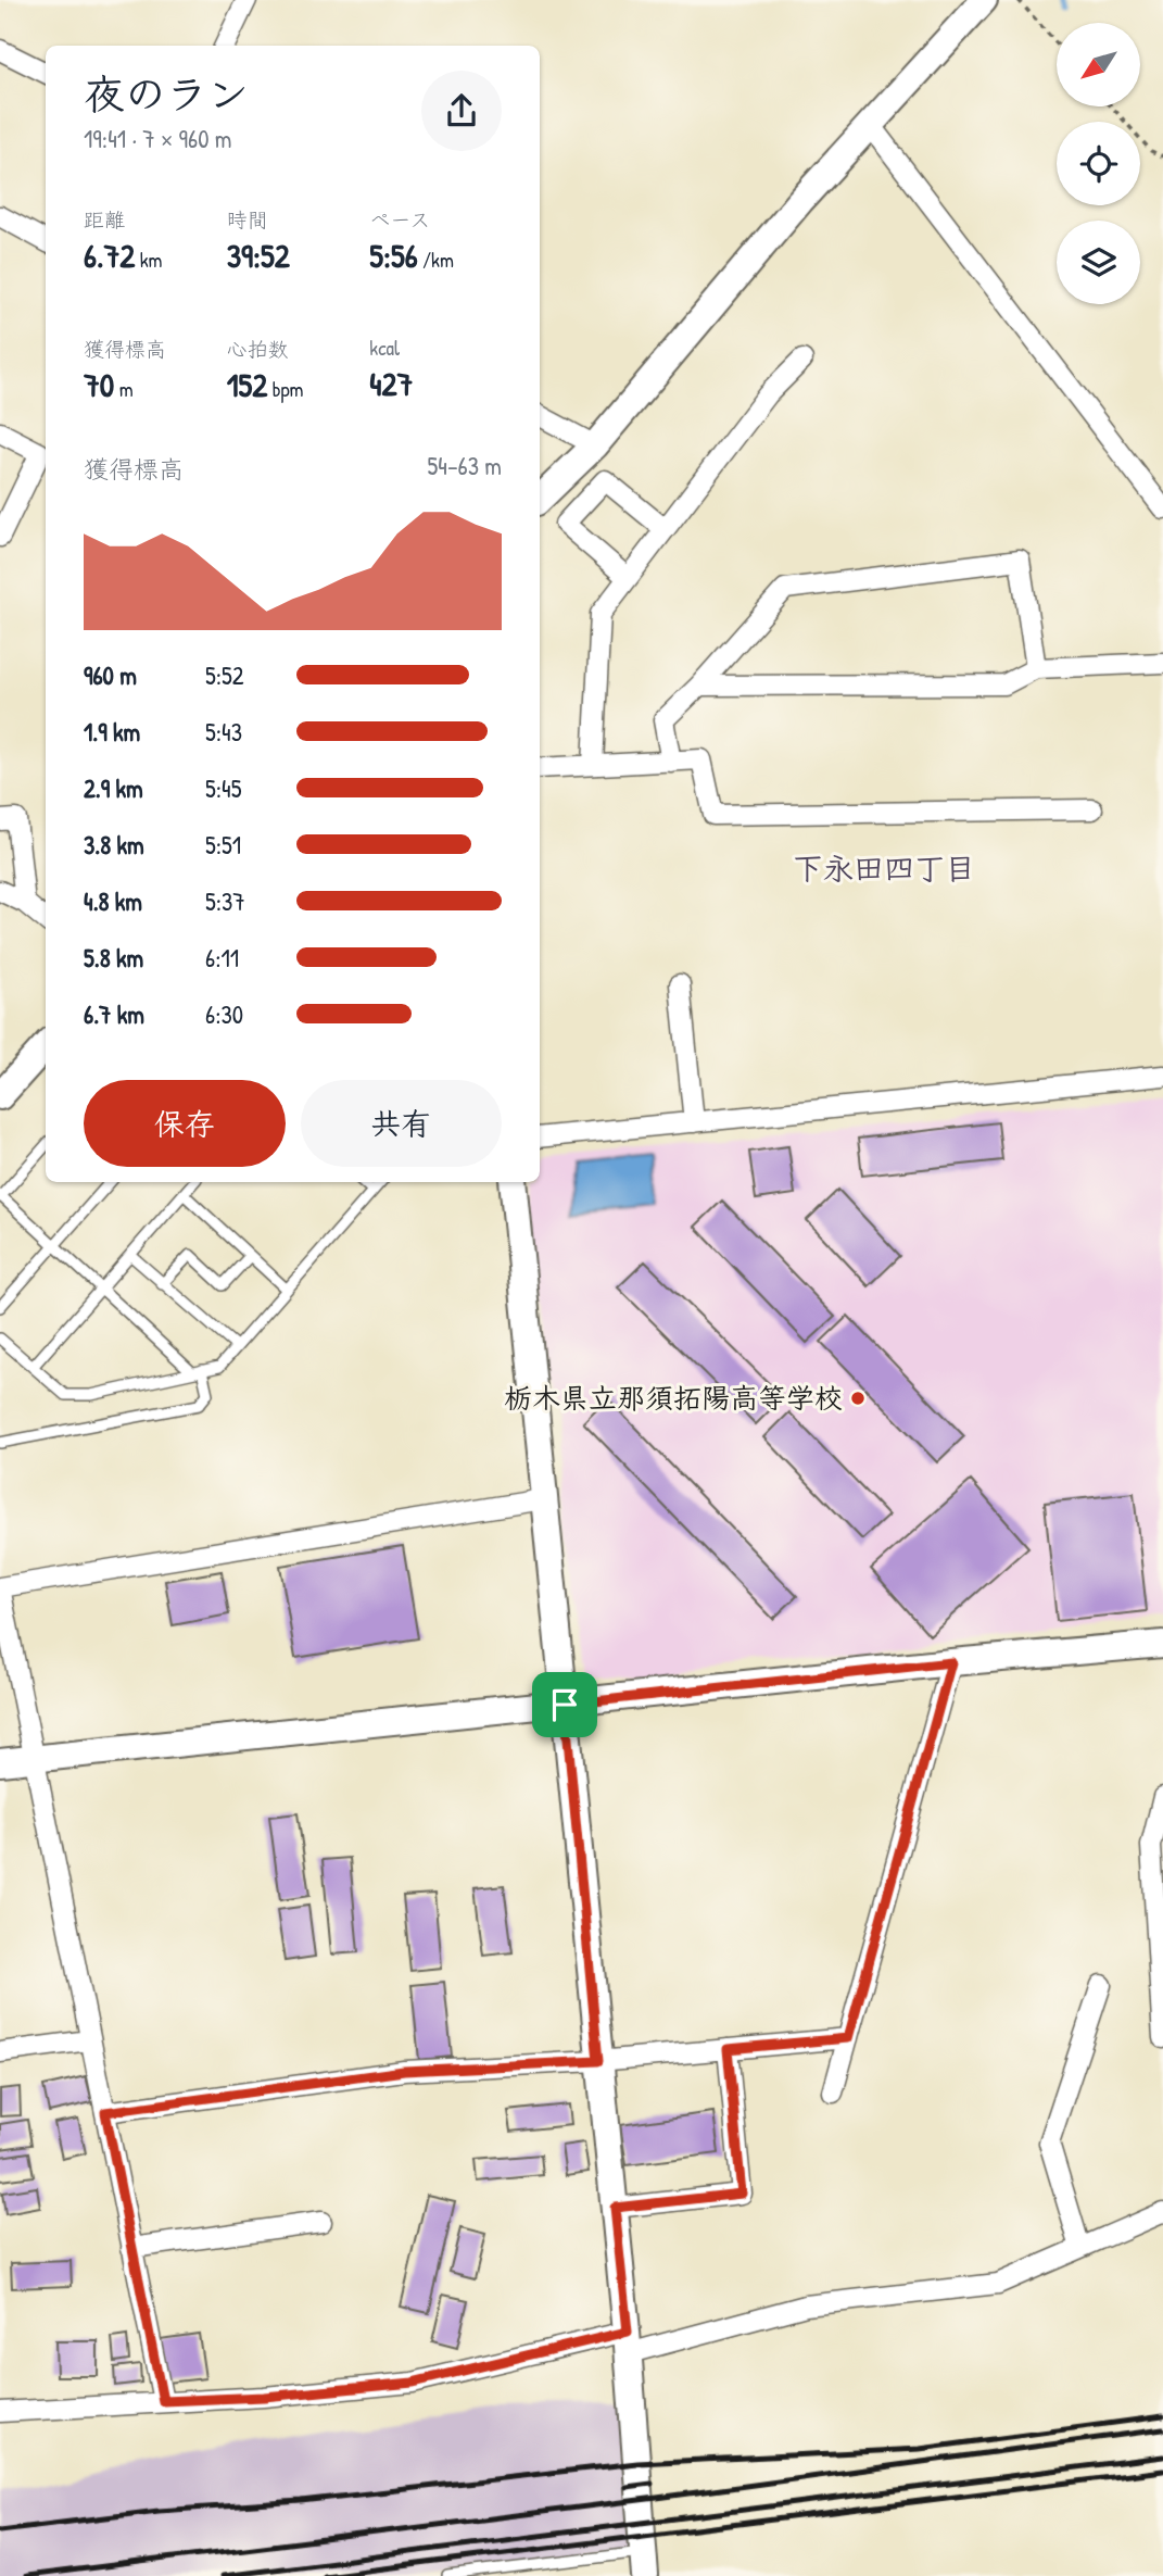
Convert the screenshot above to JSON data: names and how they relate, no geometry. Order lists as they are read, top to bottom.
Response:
{
  "districts": ["下永田四丁目"],
  "places": ["栃木県立那須拓陽高等学校"],
  "north": "bottom left",
  "page": {
    "heading": ["夜のラン", "19:41 · 7 × 960 m"],
    "stats": [
      ["距離", "6.72 km"],
      ["時間", "39:52"],
      ["ペース", "5:56 /km"],
      ["獲得標高", "70 m"],
      ["心拍数", "152 bpm"],
      ["kcal", "427"]
    ],
    "chart": ["獲得標高", "54–63 m"],
    "list": [
      {
        "name": "960 m",
        "note": "5:52"
      },
      {
        "name": "1.9 km",
        "note": "5:43"
      },
      {
        "name": "2.9 km",
        "note": "5:45"
      },
      {
        "name": "3.8 km",
        "note": "5:51"
      },
      {
        "name": "4.8 km",
        "note": "5:37"
      },
      {
        "name": "5.8 km",
        "note": "6:11"
      },
      {
        "name": "6.7 km",
        "note": "6:30"
      }
    ],
    "buttons": ["保存", "共有"]
  }
}
